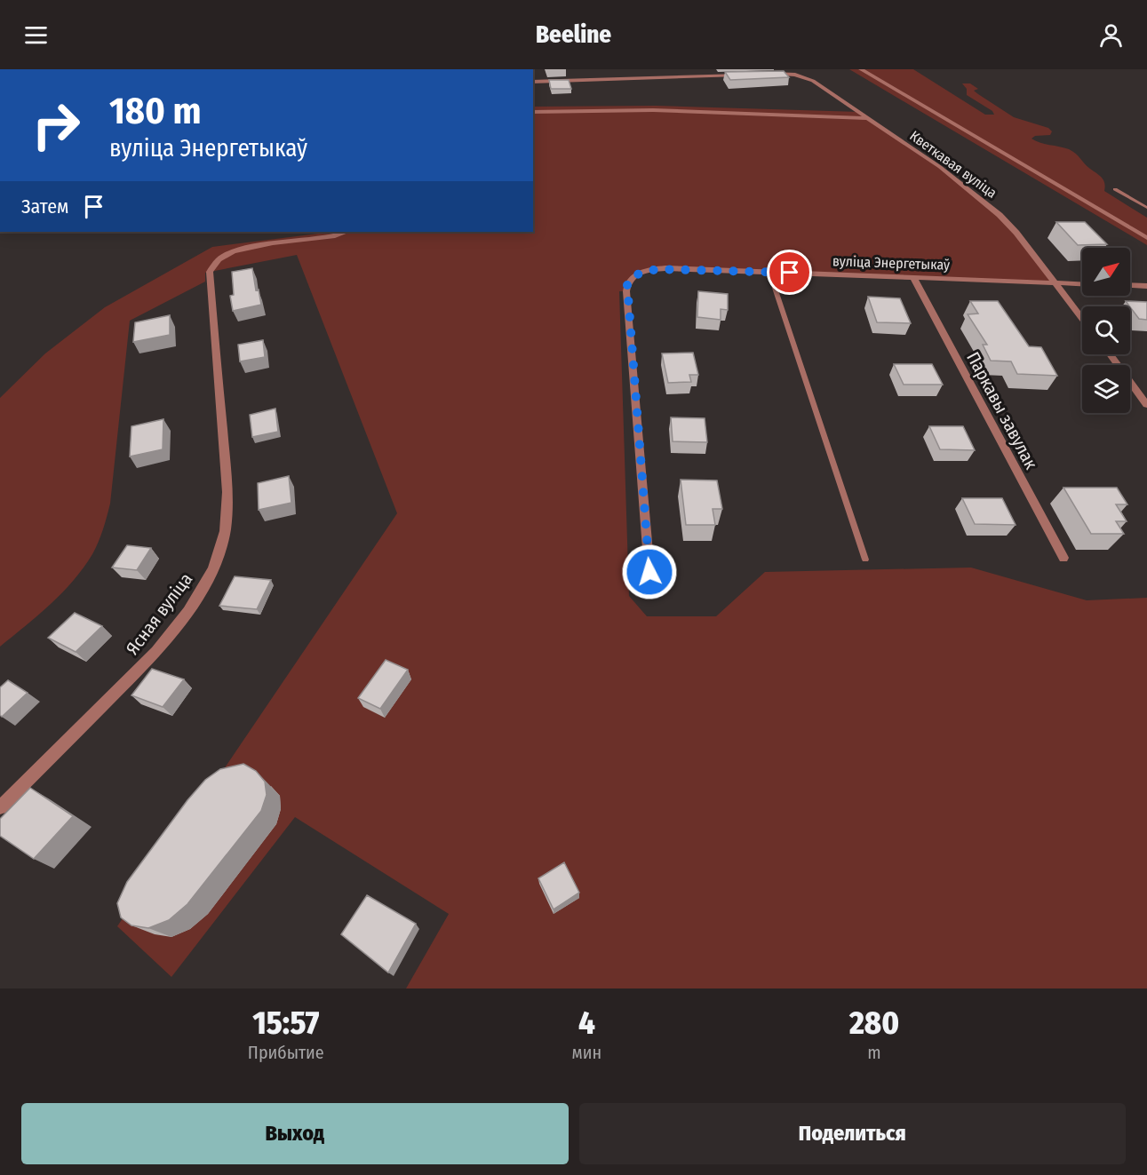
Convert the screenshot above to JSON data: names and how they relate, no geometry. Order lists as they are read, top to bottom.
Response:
{
  "streets": {
    "street": [
      "Кветкавая вуліца",
      "вуліца Энергетыкаў",
      "Паркавы завулак",
      "Ясная вуліца"
    ]
  },
  "crossings": [
    ["Кветкавая вуліца", "вуліца Энергетыкаў"],
    ["вуліца Энергетыкаў", "Паркавы завулак"]
  ],
  "north": "top right",
  "page": {
    "header": "Beeline",
    "turn": ["180 m", "вуліца Энергетыкаў"],
    "then": "Затем",
    "eta": [
      "15:57",
      "Прибытие",
      "4",
      "мин",
      "280",
      "m"
    ],
    "buttons": ["Выход", "Поделиться"]
  }
}
